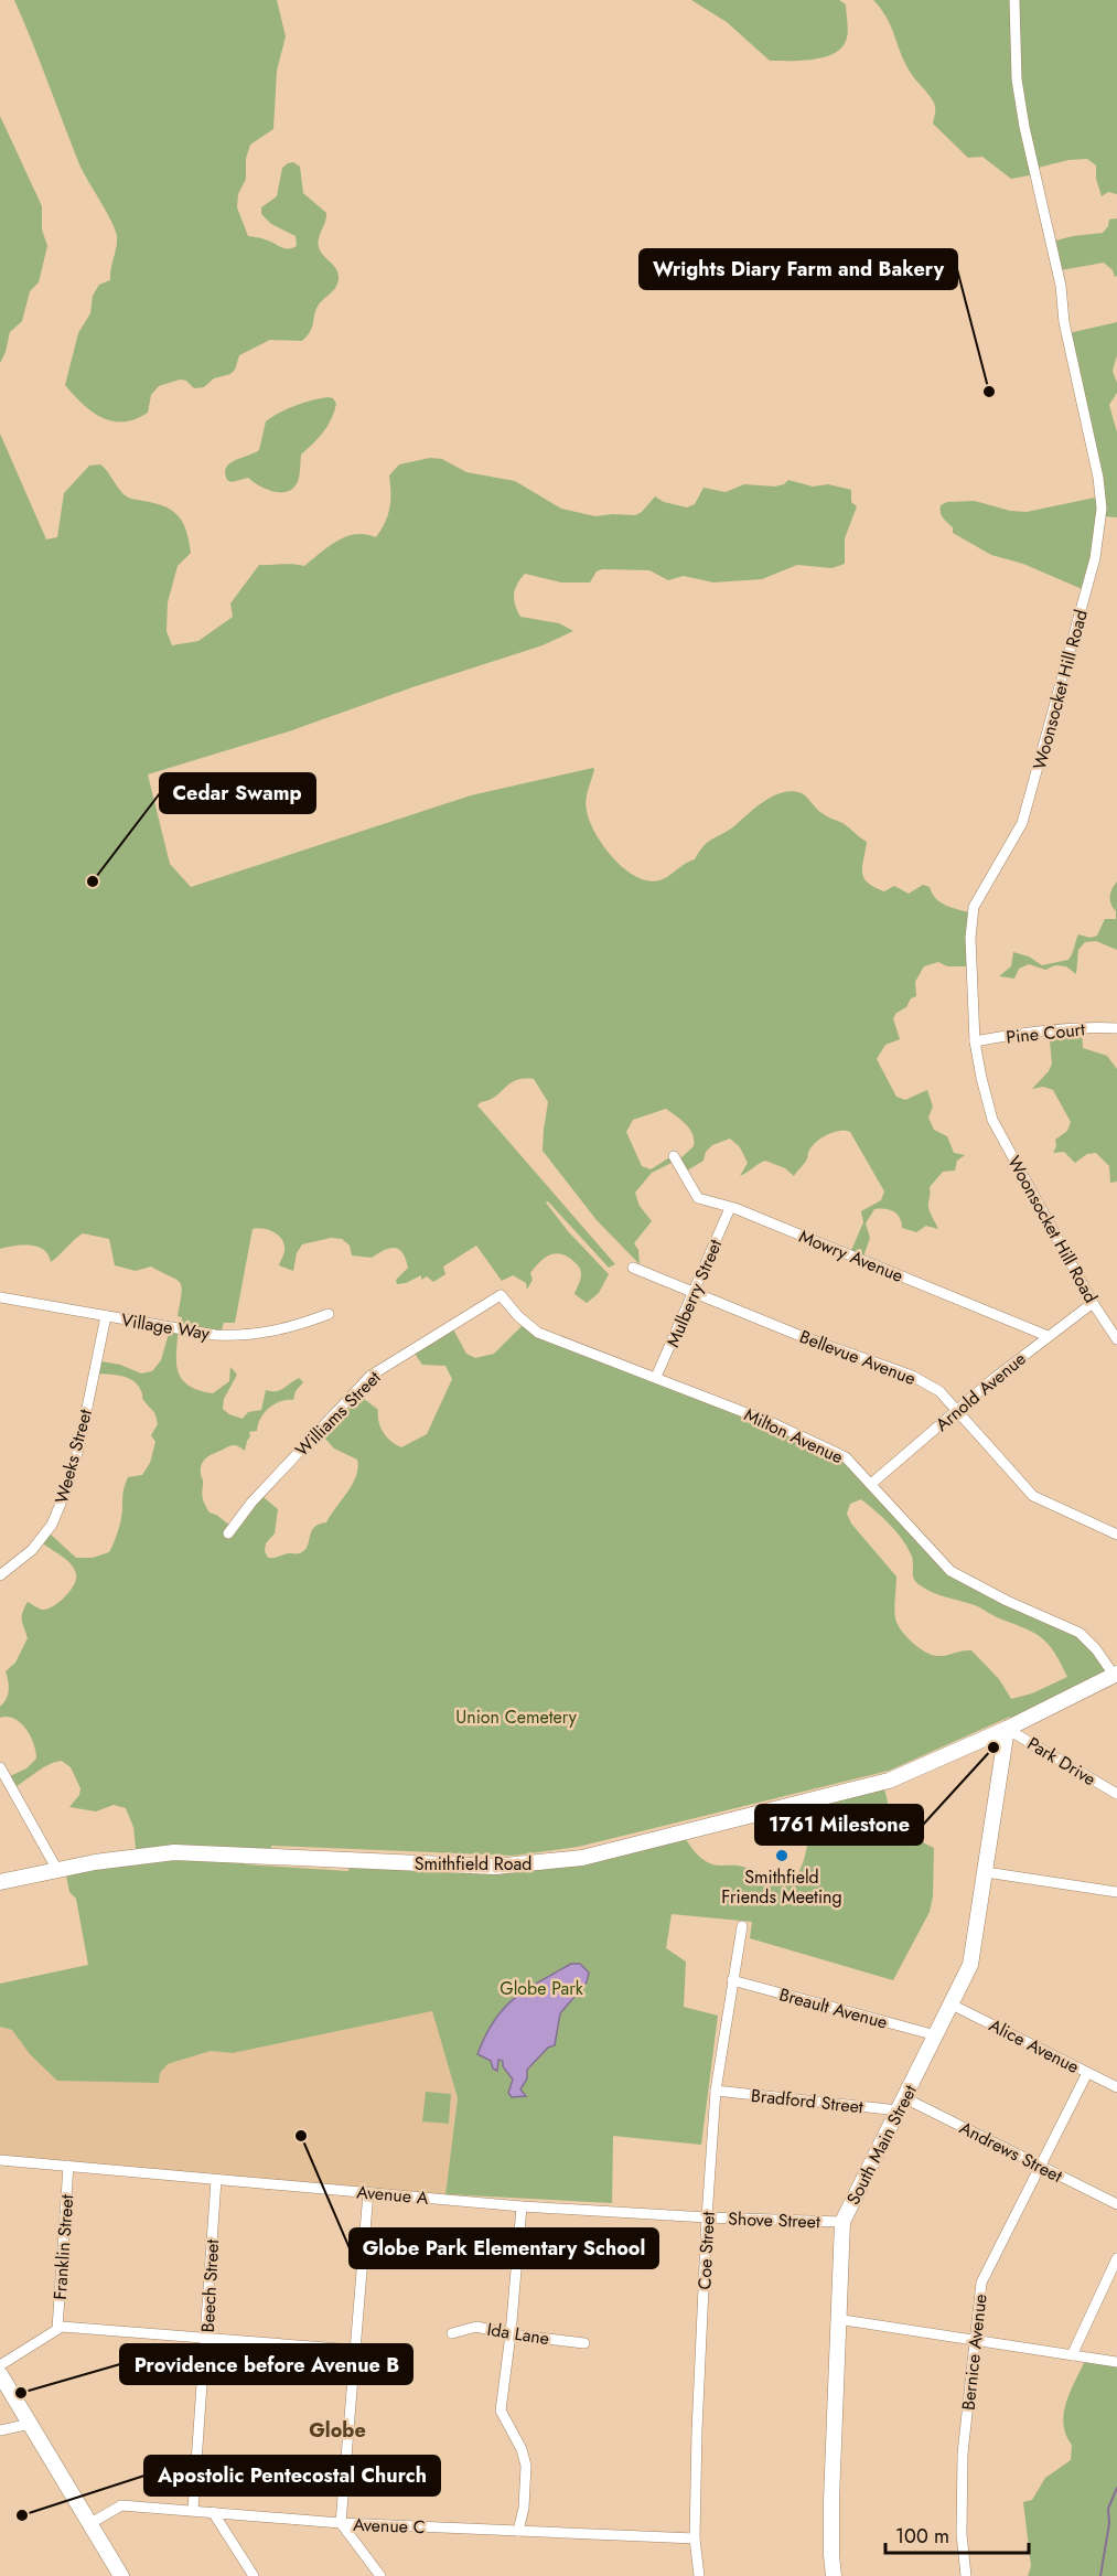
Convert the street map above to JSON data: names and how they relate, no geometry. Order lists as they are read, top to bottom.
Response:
{
  "streets": {
    "main road": ["Smithfield Road", "South Main Street"],
    "street": [
      "Woonsocket Hill Road",
      "Pine Court",
      "Mowry Avenue",
      "Mulberry Street",
      "Village Way",
      "Bellevue Avenue",
      "Arnold Avenue",
      "Williams Street",
      "Milton Avenue",
      "Weeks Street",
      "Park Drive",
      "Breault Avenue",
      "Alice Avenue",
      "Bradford Street",
      "Andrews Street",
      "Avenue A",
      "Shove Street",
      "Franklin Street",
      "Coe Street",
      "Beech Street",
      "Ida Lane",
      "Bernice Avenue",
      "Avenue C"
    ]
  },
  "crossings": [
    ["Woonsocket Hill Road", "Pine Court"],
    ["Woonsocket Hill Road", "Arnold Avenue"],
    ["Mowry Avenue", "Mulberry Street"],
    ["Mowry Avenue", "Arnold Avenue"],
    ["Mulberry Street", "Bellevue Avenue"],
    ["Mulberry Street", "Milton Avenue"],
    ["Village Way", "Weeks Street"],
    ["Bellevue Avenue", "Arnold Avenue"],
    ["Arnold Avenue", "Milton Avenue"],
    ["Williams Street", "Milton Avenue"],
    ["Milton Avenue", "Smithfield Road"],
    ["Park Drive", "Smithfield Road"],
    ["Park Drive", "South Main Street"],
    ["Smithfield Road", "South Main Street"],
    ["Breault Avenue", "South Main Street"],
    ["Breault Avenue", "Coe Street"],
    ["Alice Avenue", "South Main Street"],
    ["Alice Avenue", "Bernice Avenue"],
    ["Bradford Street", "South Main Street"],
    ["Bradford Street", "Andrews Street"],
    ["Bradford Street", "Coe Street"],
    ["South Main Street", "Andrews Street"],
    ["South Main Street", "Shove Street"],
    ["Andrews Street", "Bernice Avenue"],
    ["Avenue A", "Shove Street"],
    ["Avenue A", "Franklin Street"],
    ["Avenue A", "Coe Street"],
    ["Avenue A", "Beech Street"],
    ["Shove Street", "Coe Street"],
    ["Coe Street", "Avenue C"],
    ["Beech Street", "Avenue C"]
  ],
  "districts": ["Globe"],
  "parks": ["Union Cemetery", "Globe Park"],
  "places": [
    "Wrights Diary Farm and Bakery",
    "Cedar Swamp",
    "1761 Milestone",
    "Smithfield Friends Meeting",
    "Globe Park Elementary School",
    "Providence before Avenue B",
    "Apostolic Pentecostal Church"
  ],
  "scale_bar": "100 m"
}
